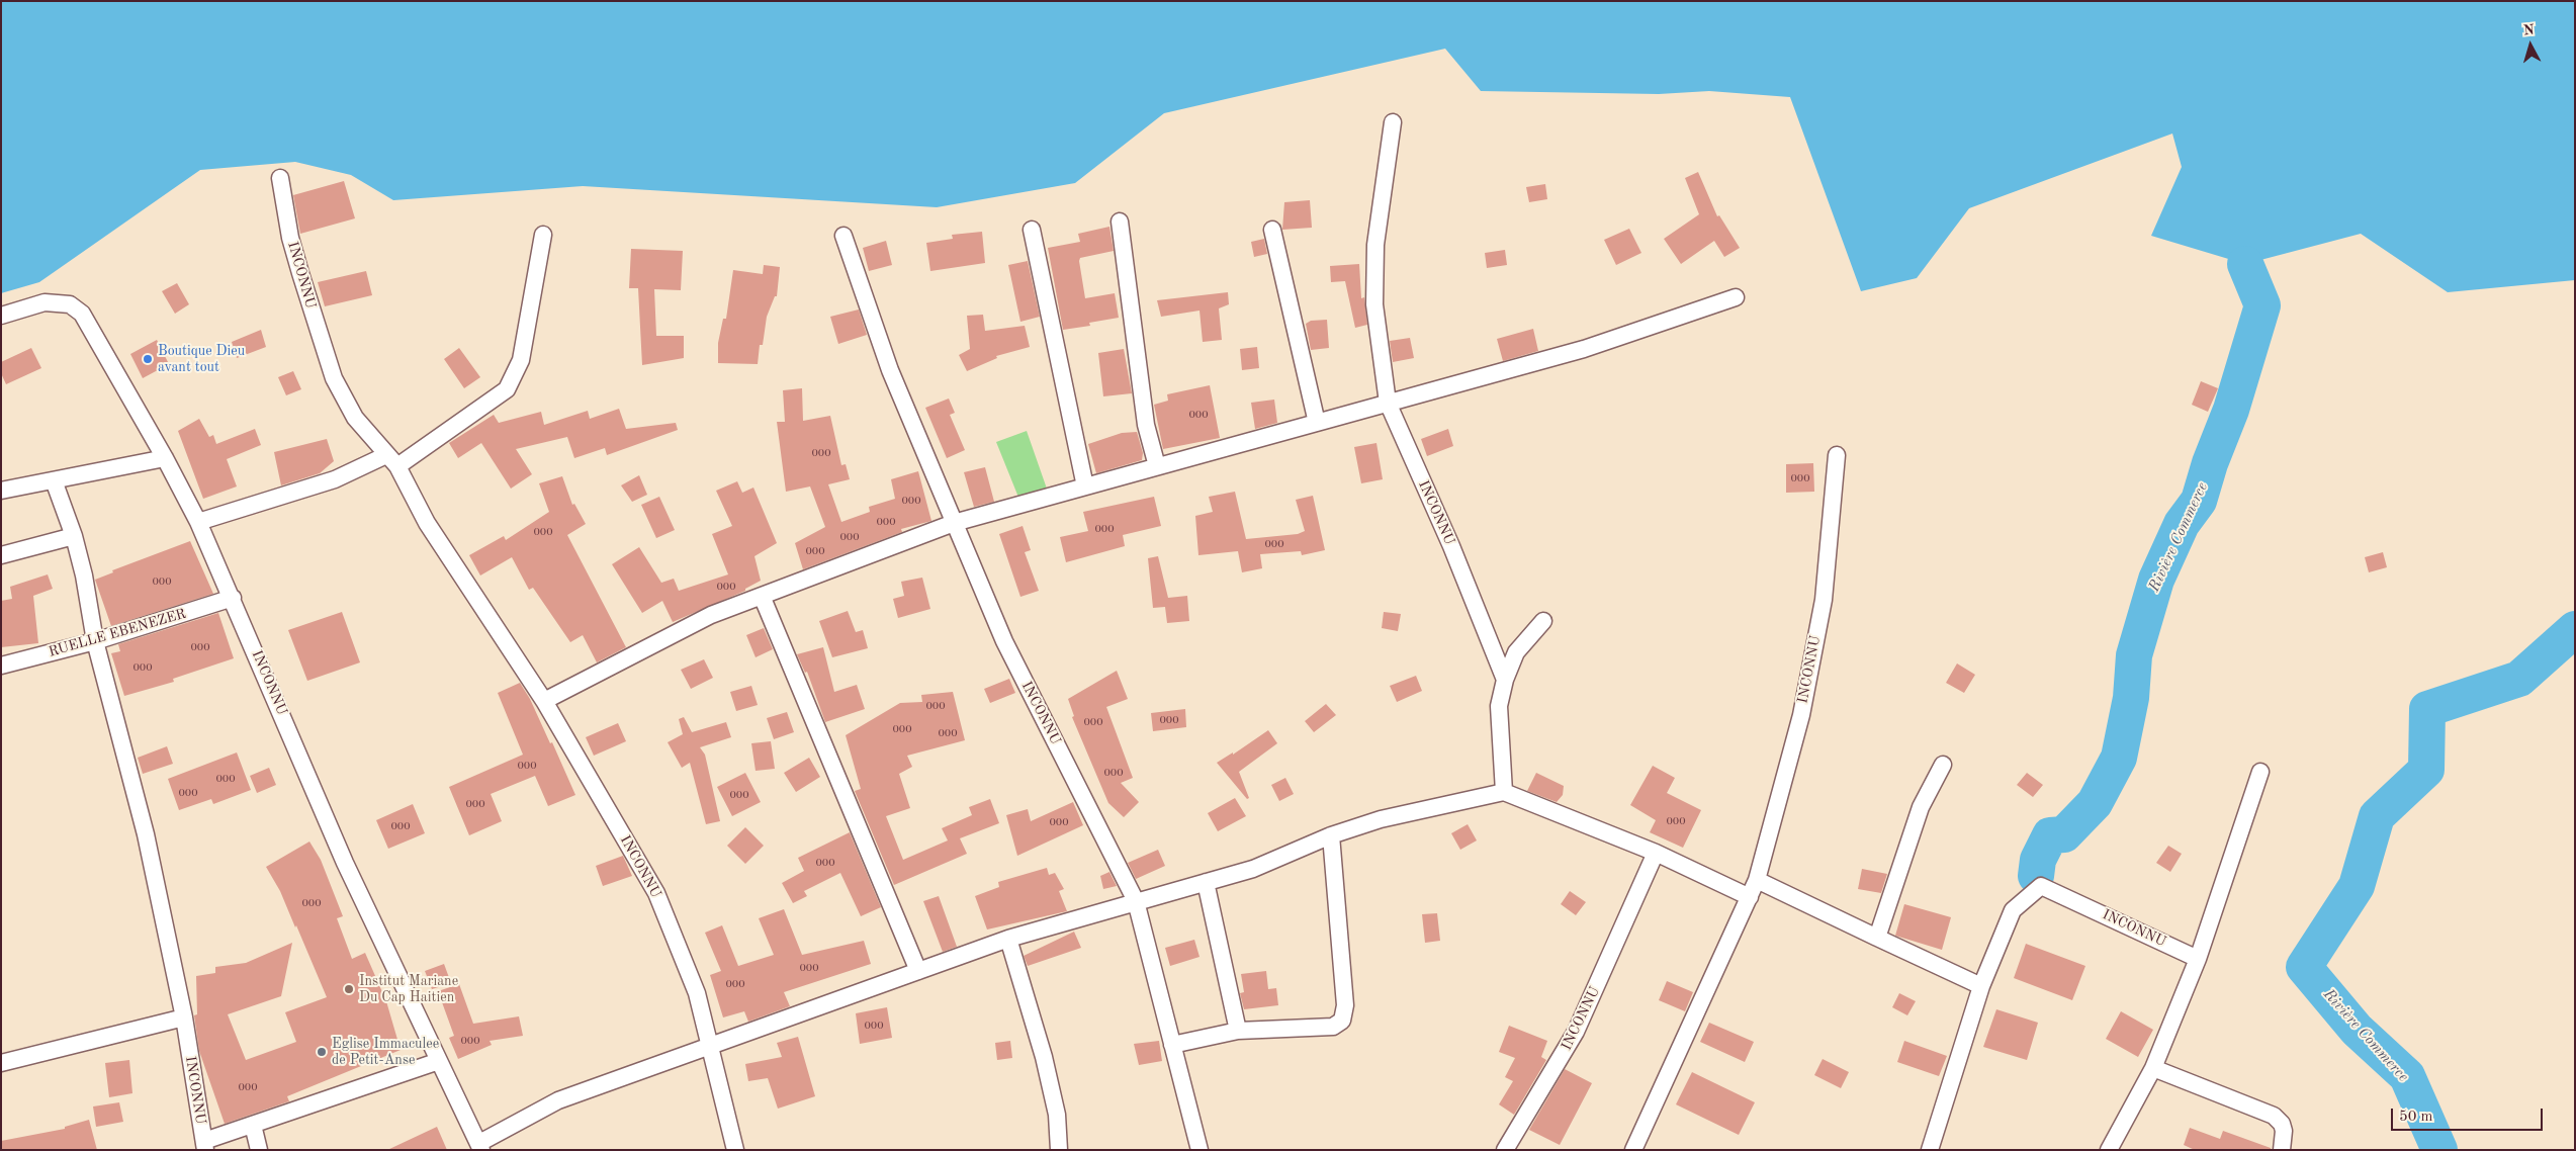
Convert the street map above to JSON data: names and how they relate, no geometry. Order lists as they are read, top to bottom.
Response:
{
  "streets": {
    "street": ["INCONNU", "RUELLE EBENEZER"]
  },
  "crossings": [
    ["INCONNU", "RUELLE EBENEZER"]
  ],
  "water": ["Rivière Commerce"],
  "places": ["Boutique Dieu avant tout", "Institut Mariane Du Cap Haitien", "Eglise Immaculee de Petit-Anse"],
  "house_numbers": [
    "000",
    "000",
    "000",
    "000",
    "000",
    "000",
    "000",
    "000",
    "000",
    "000",
    "000",
    "000",
    "000",
    "000",
    "000",
    "000",
    "000",
    "000",
    "000",
    "000",
    "000",
    "000",
    "000",
    "000",
    "000",
    "000",
    "000",
    "000",
    "000",
    "000",
    "000",
    "000",
    "000",
    "000",
    "000"
  ],
  "scale_bar": "50 m",
  "north": "top"
}
